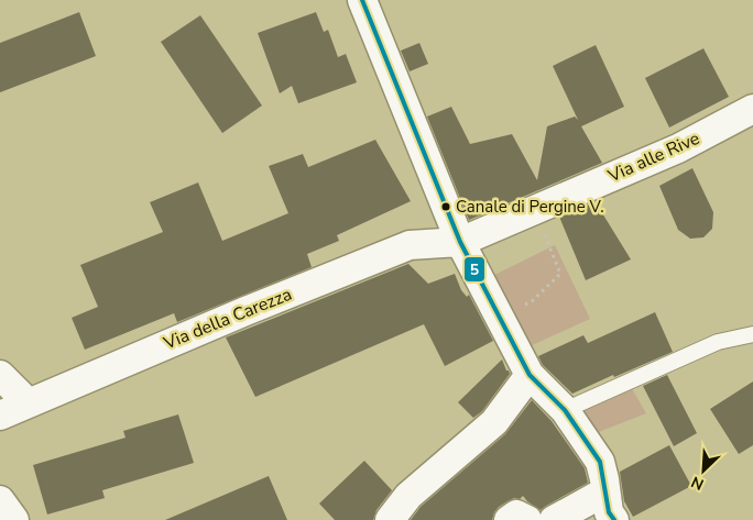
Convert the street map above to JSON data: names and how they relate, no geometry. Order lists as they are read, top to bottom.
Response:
{
  "streets": {
    "street": ["Via alle Rive", "Via della Carezza"]
  },
  "crossings": [
    ["Via alle Rive", "Via della Carezza"]
  ],
  "places": ["Canale di Pergine V."],
  "lines": ["transit line 5"],
  "north": "bottom left"
}
